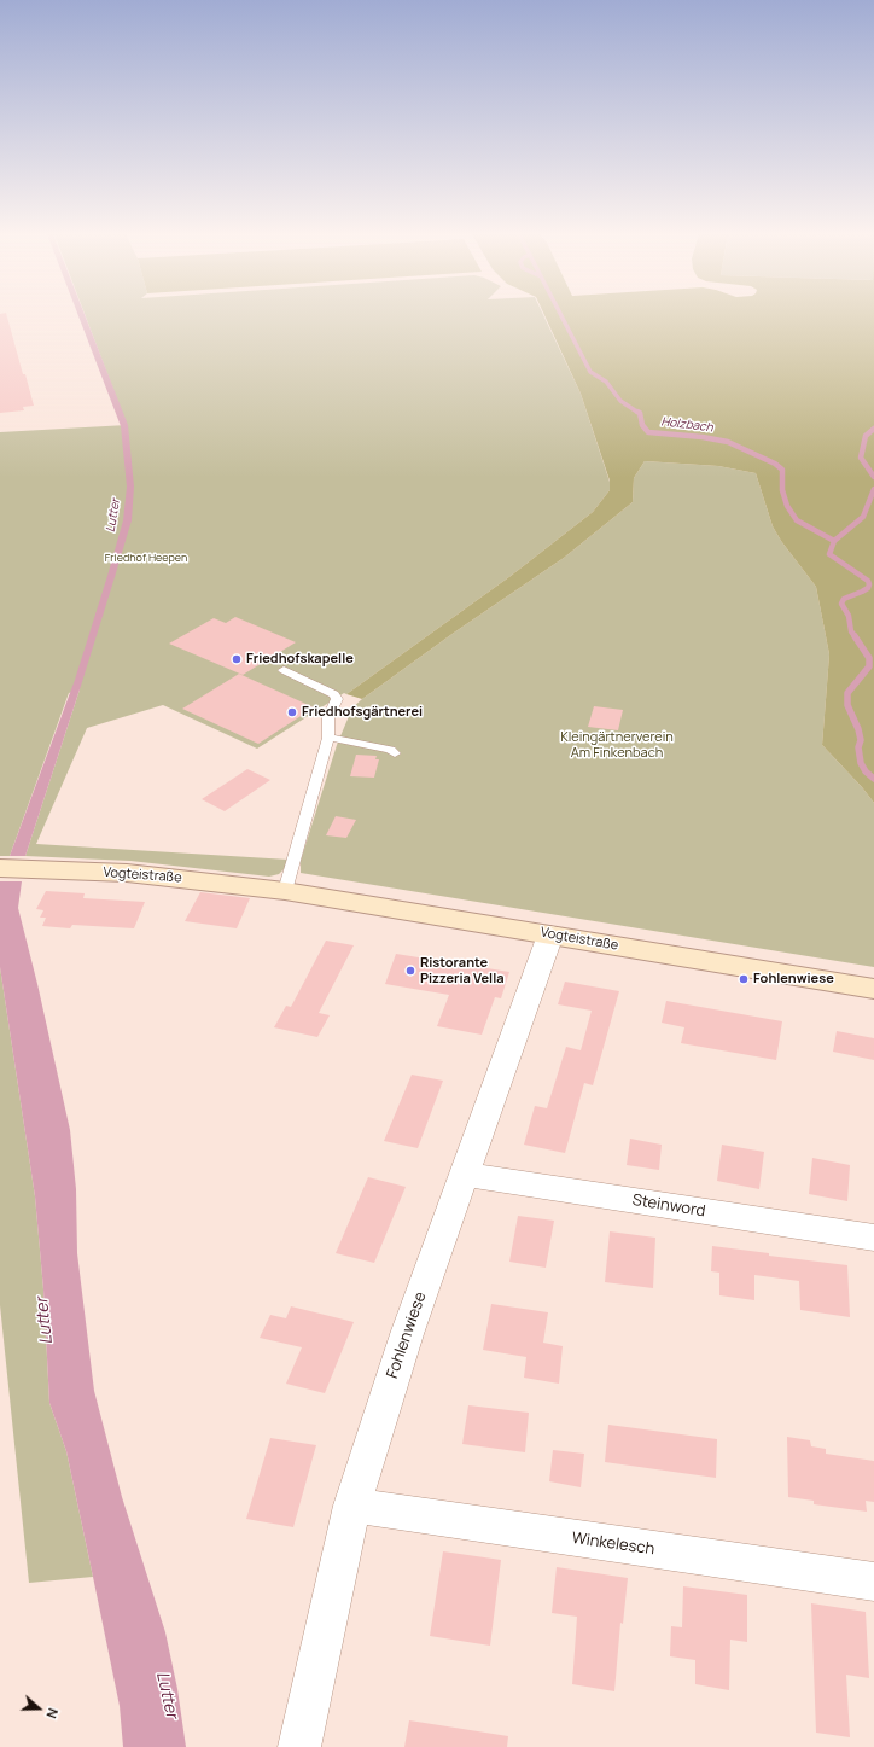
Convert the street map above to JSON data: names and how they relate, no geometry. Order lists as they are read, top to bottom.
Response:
{
  "streets": {
    "street": [
      "Vogteistraße",
      "Steinword",
      "Fohlenwiese",
      "Winkelesch"
    ]
  },
  "crossings": [
    ["Vogteistraße", "Fohlenwiese"],
    ["Steinword", "Fohlenwiese"],
    ["Fohlenwiese", "Winkelesch"]
  ],
  "water": ["Holzbach", "Lutter"],
  "parks": ["Friedhof Heepen", "Kleingärtnerverein Am Finkenbach"],
  "places": [
    "Friedhofskapelle",
    "Friedhofsgärtnerei",
    "Ristorante Pizzeria Vella",
    "Fohlenwiese"
  ],
  "north": "right"
}
